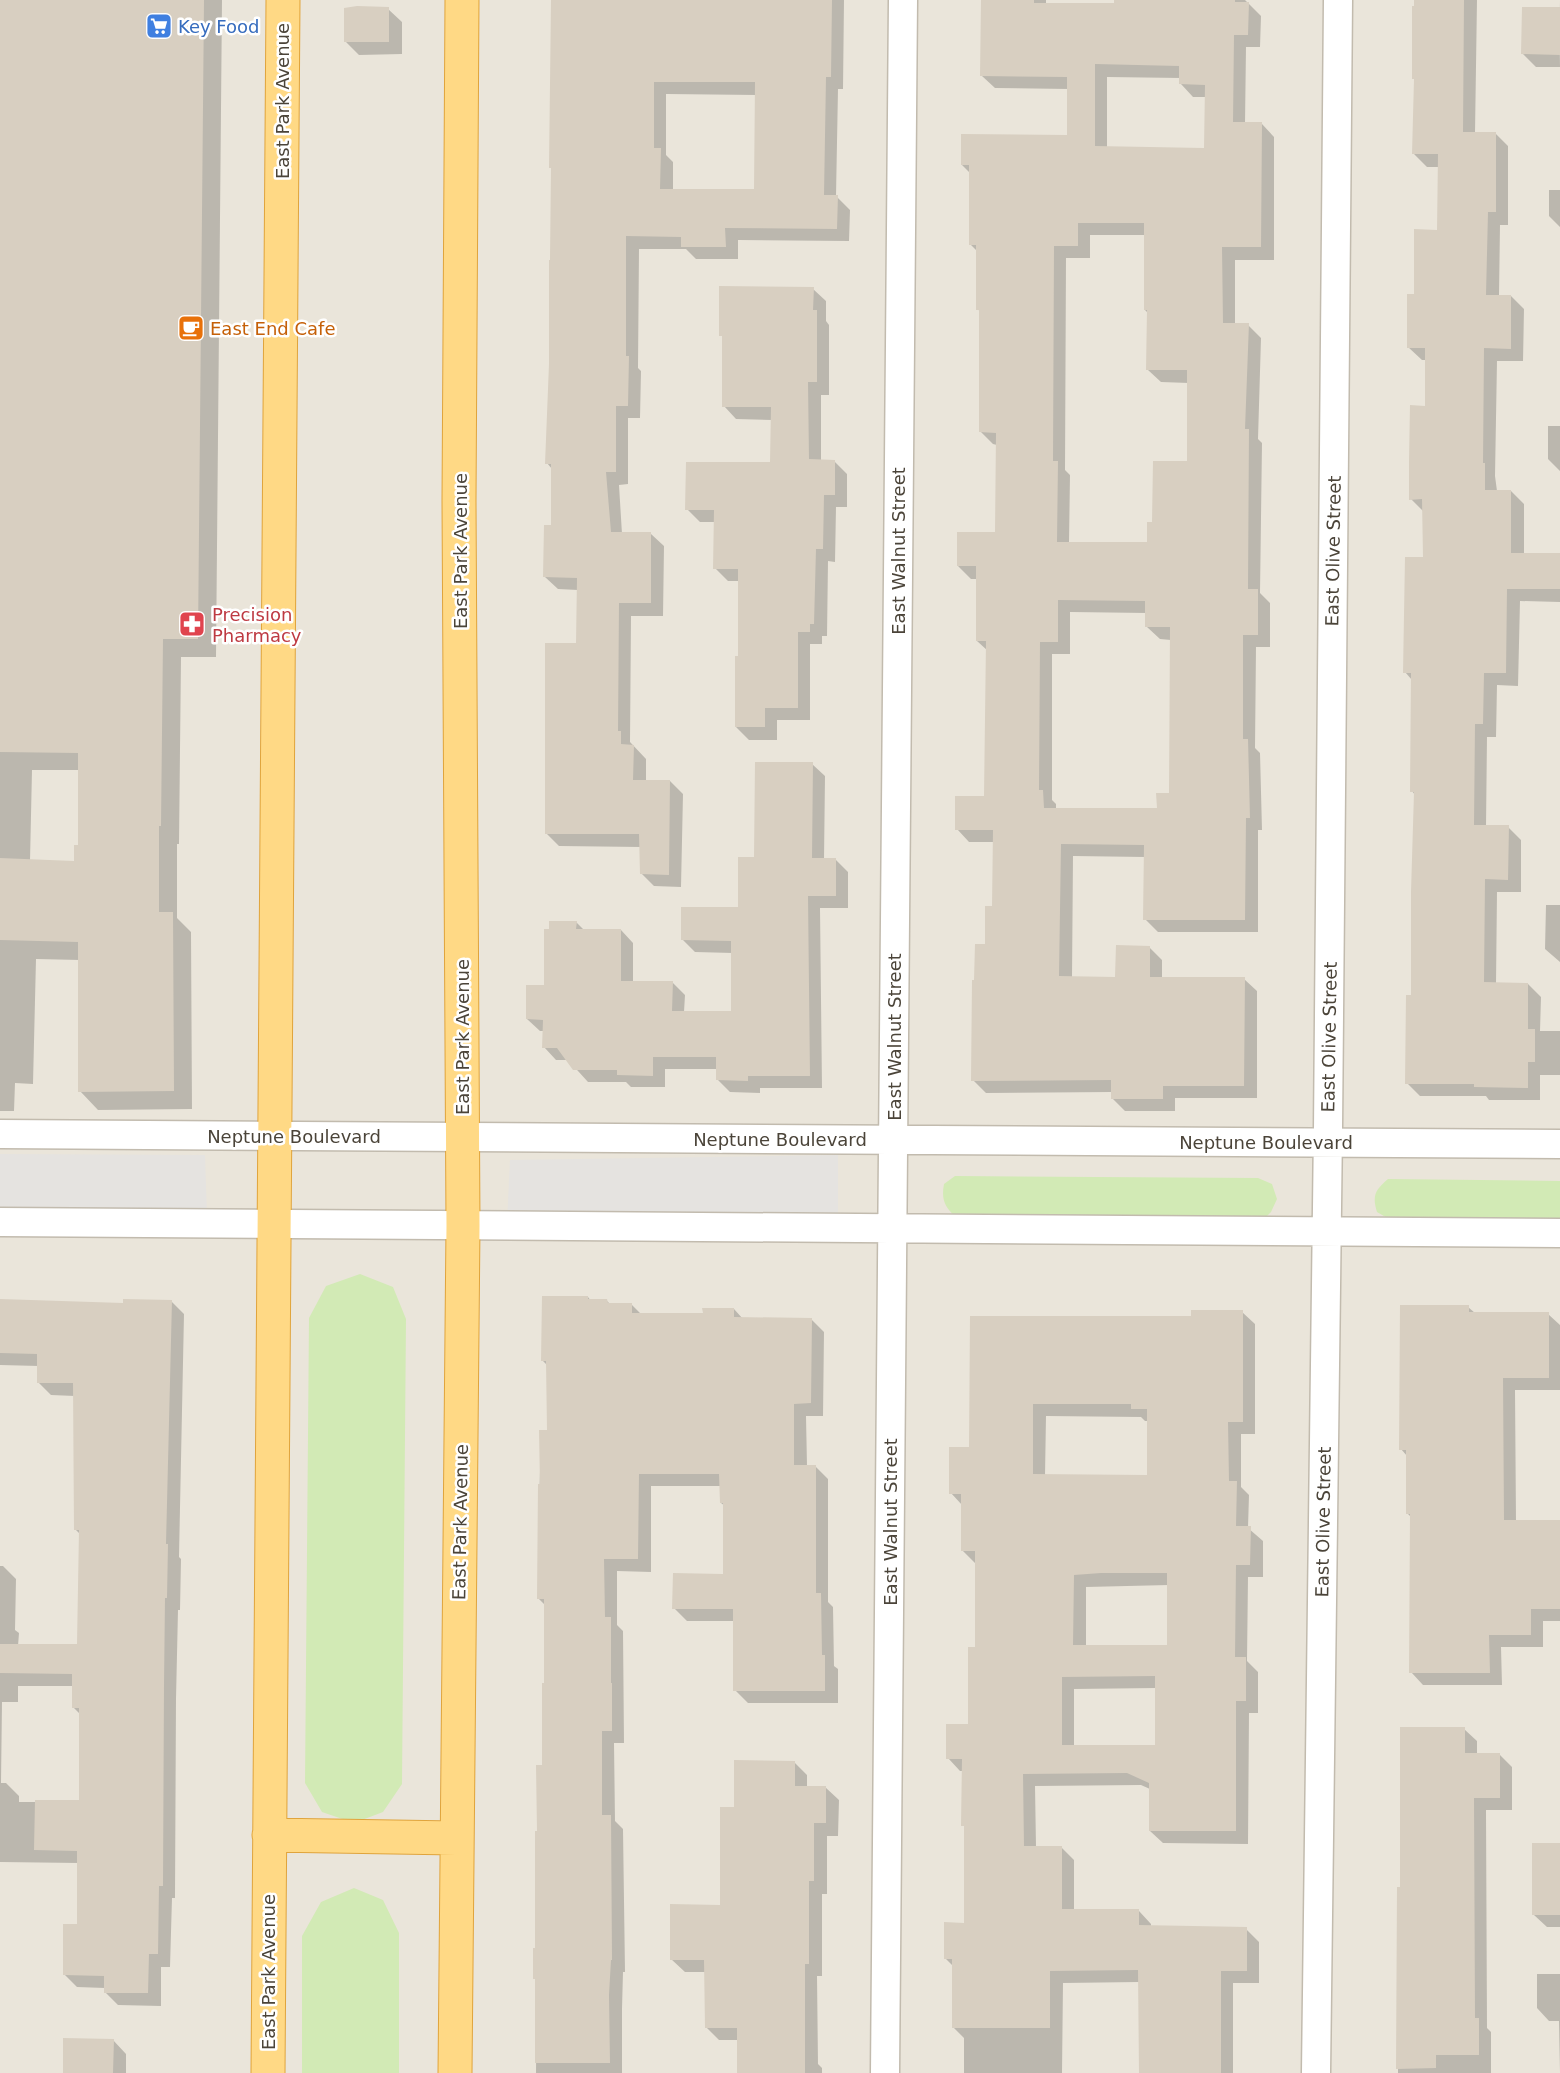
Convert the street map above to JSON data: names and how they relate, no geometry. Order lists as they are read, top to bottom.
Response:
{
  "streets": {
    "highway": ["East Park Avenue"],
    "street": ["East Walnut Street", "East Olive Street", "Neptune Boulevard"]
  },
  "crossings": [
    ["East Park Avenue", "Neptune Boulevard"],
    ["East Walnut Street", "Neptune Boulevard"],
    ["East Olive Street", "Neptune Boulevard"]
  ],
  "places": {
    "supermarket": ["Key Food"],
    "cafe": ["East End Cafe"],
    "pharmacy": ["Precision Pharmacy"]
  }
}
